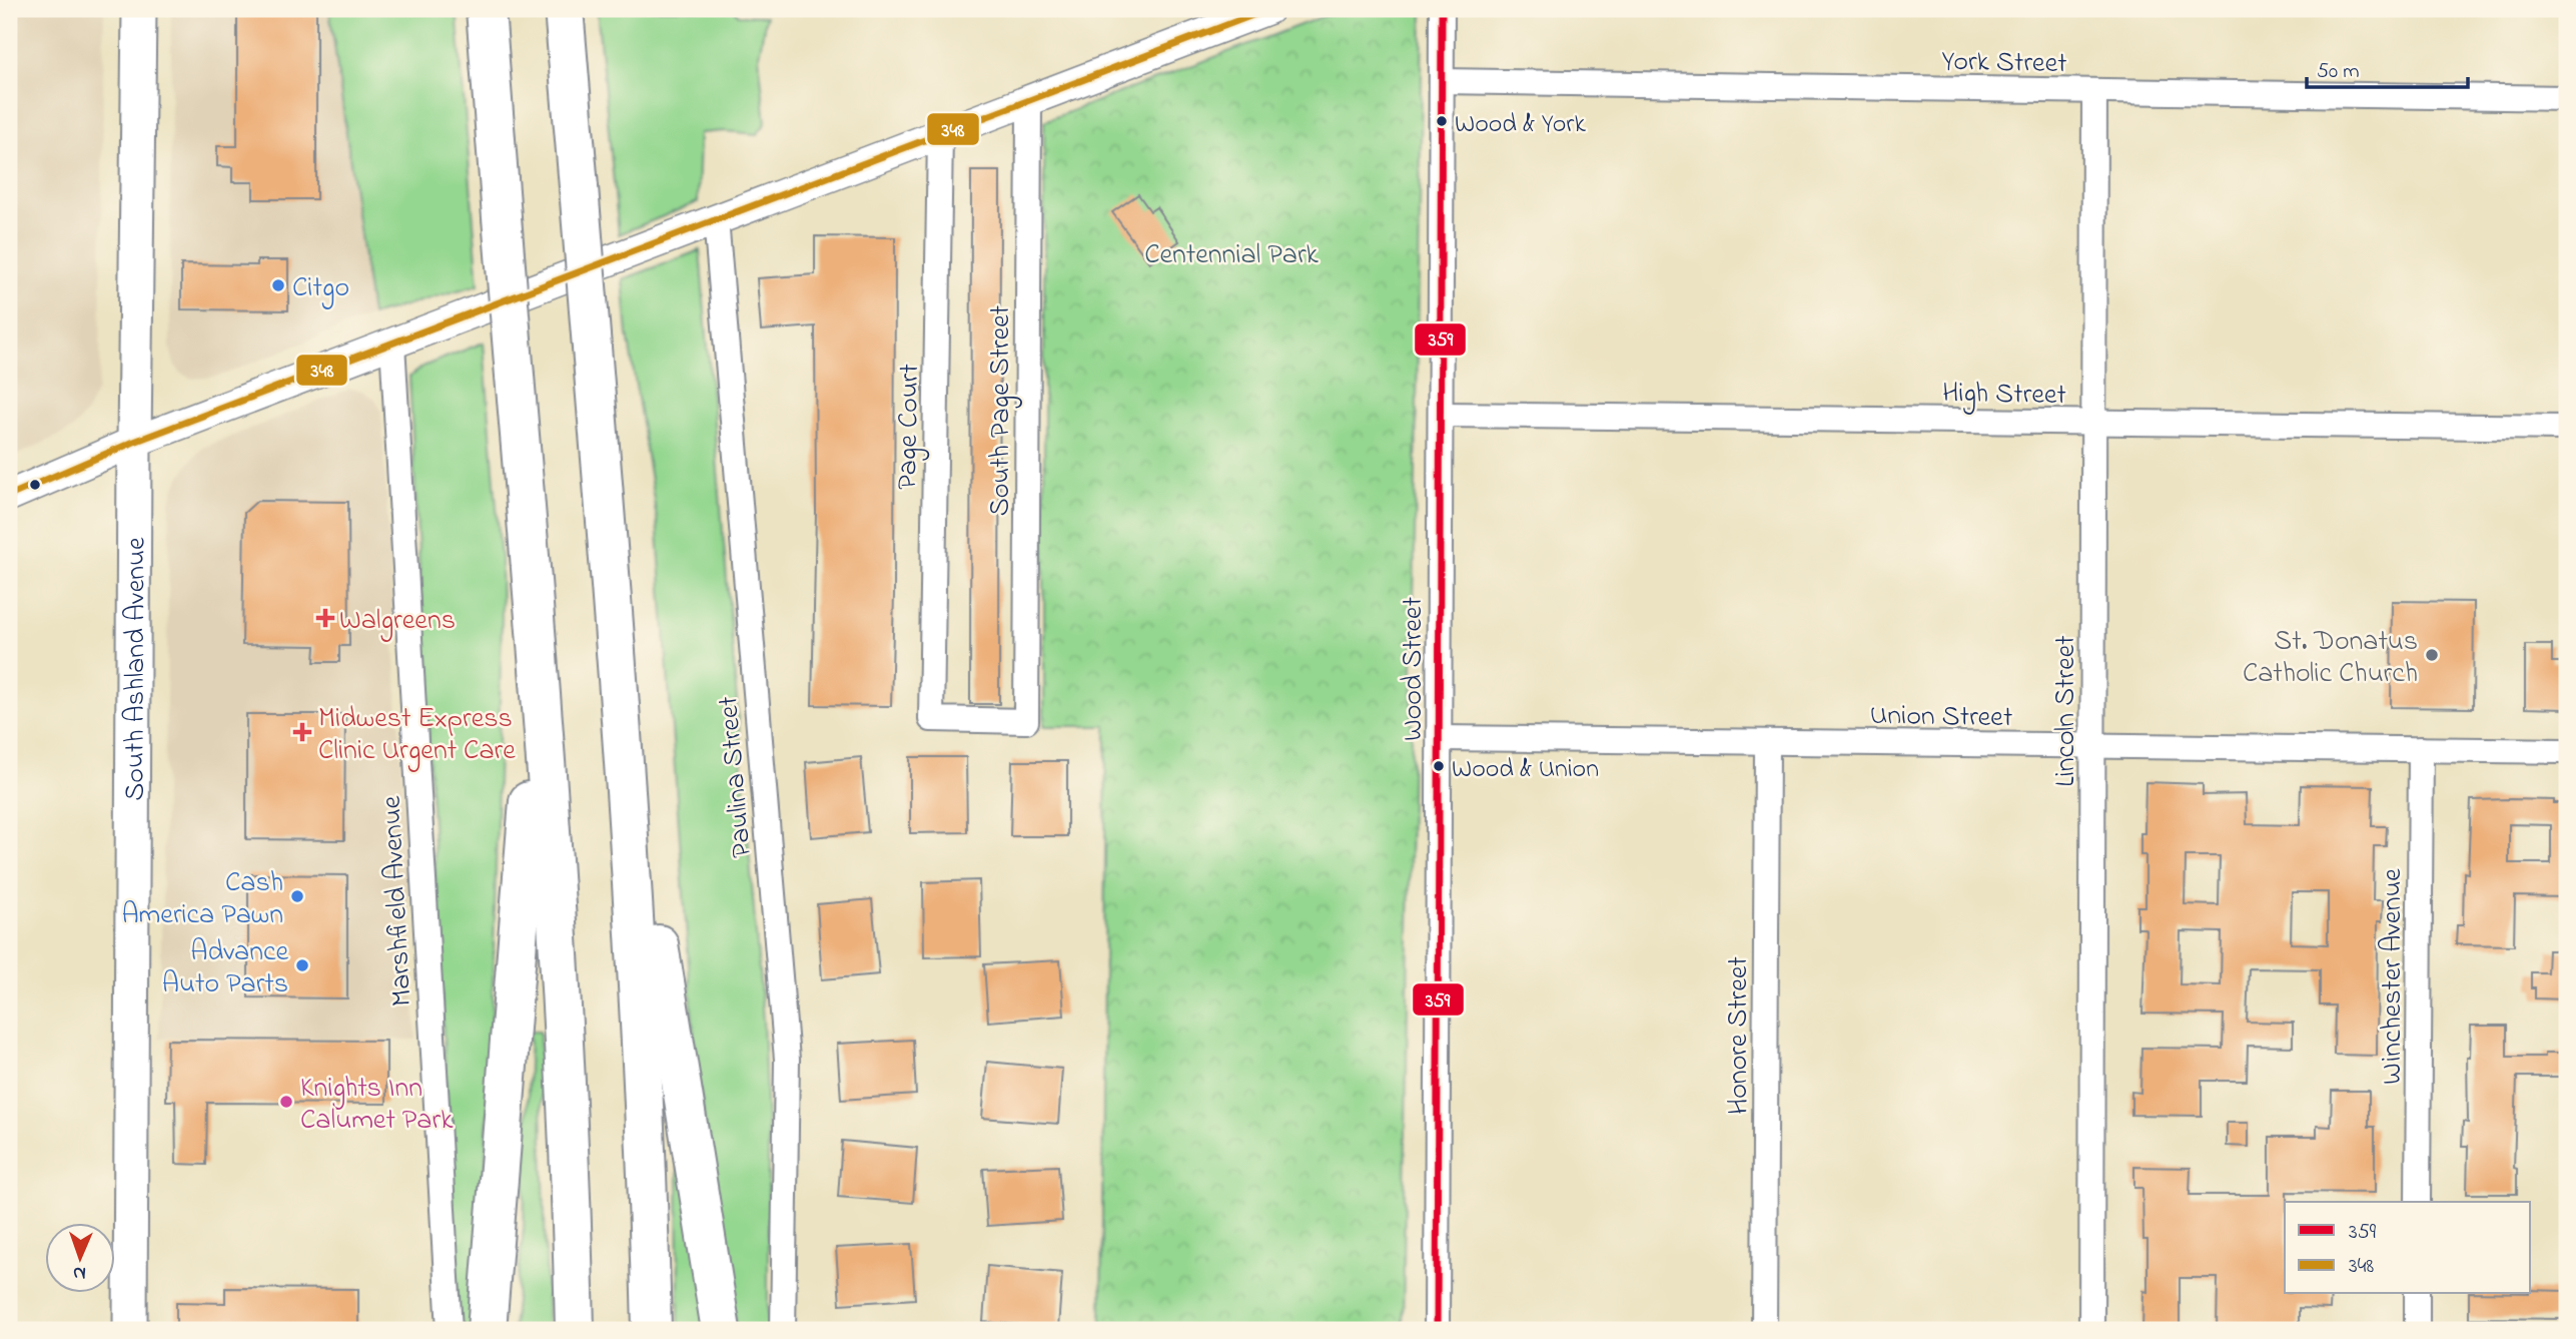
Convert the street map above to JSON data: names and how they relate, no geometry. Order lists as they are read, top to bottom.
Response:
{
  "streets": {
    "main road": ["South Ashland Avenue"],
    "street": [
      "York Street",
      "High Street",
      "South Page Street",
      "Page Court",
      "Wood Street",
      "Lincoln Street",
      "Union Street",
      "Paulina Street",
      "Marshfield Avenue",
      "Winchester Avenue",
      "Honore Street"
    ]
  },
  "crossings": [
    ["York Street", "Wood Street"],
    ["York Street", "Lincoln Street"],
    ["High Street", "Wood Street"],
    ["High Street", "Lincoln Street"],
    ["South Page Street", "Page Court"],
    ["Wood Street", "Union Street"],
    ["Lincoln Street", "Union Street"],
    ["Union Street", "Winchester Avenue"],
    ["Union Street", "Honore Street"]
  ],
  "parks": ["Centennial Park"],
  "places": {
    "other": [
      "Wood & York",
      "Citgo",
      "St. Donatus Catholic Church",
      "Wood & Union",
      "Cash America Pawn",
      "Advance Auto Parts",
      "Knights Inn Calumet Park"
    ],
    "health": ["Walgreens", "Midwest Express Clinic Urgent Care"]
  },
  "lines": ["transit line 359", "transit line 348"],
  "legend": ["359", "348"],
  "scale_bar": "50 m",
  "north": "bottom"
}
